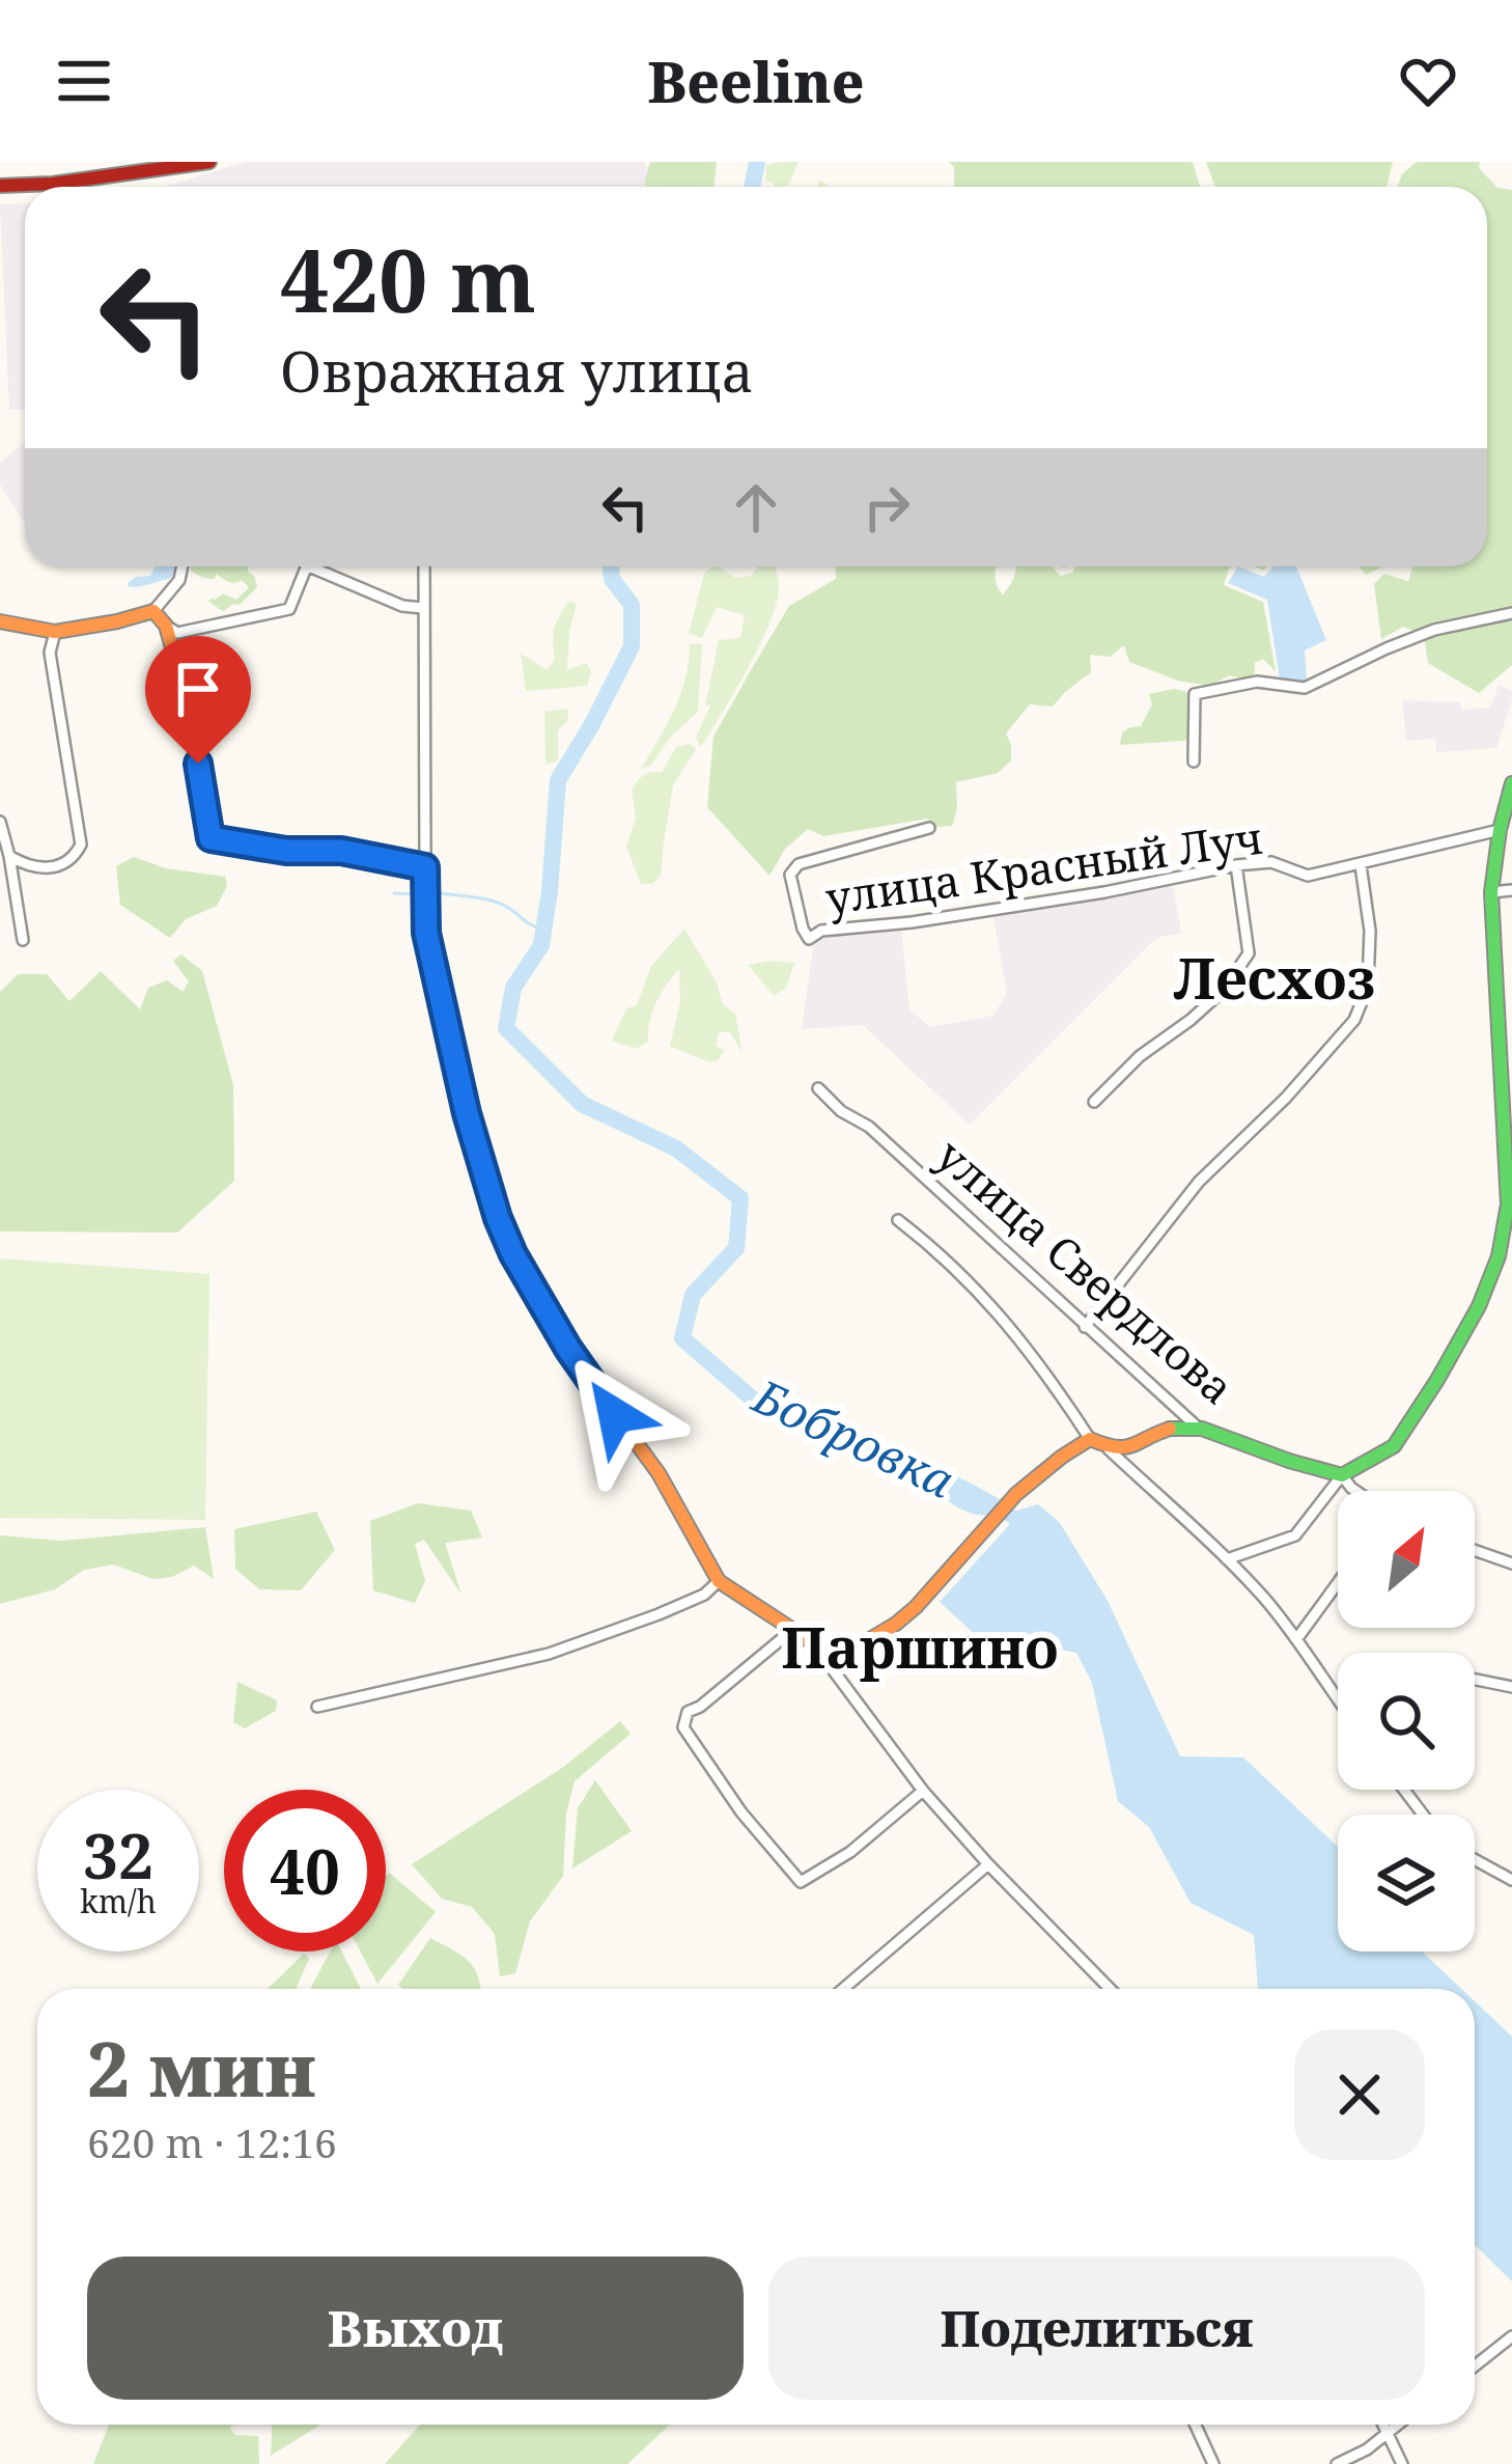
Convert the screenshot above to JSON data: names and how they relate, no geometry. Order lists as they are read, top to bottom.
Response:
{
  "streets": {
    "street": ["улица Красный Луч", "улица Свердлова"]
  },
  "districts": ["Лесхоз", "Паршино"],
  "water": ["Бобровка"],
  "north": "top right",
  "page": {
    "header": "Beeline",
    "turn": ["420 m", "Овражная улица"],
    "speed": "32 km/h",
    "limit": "40",
    "heading": ["2 мин", "620 m · 12:16"],
    "buttons": ["Выход", "Поделиться"]
  }
}
